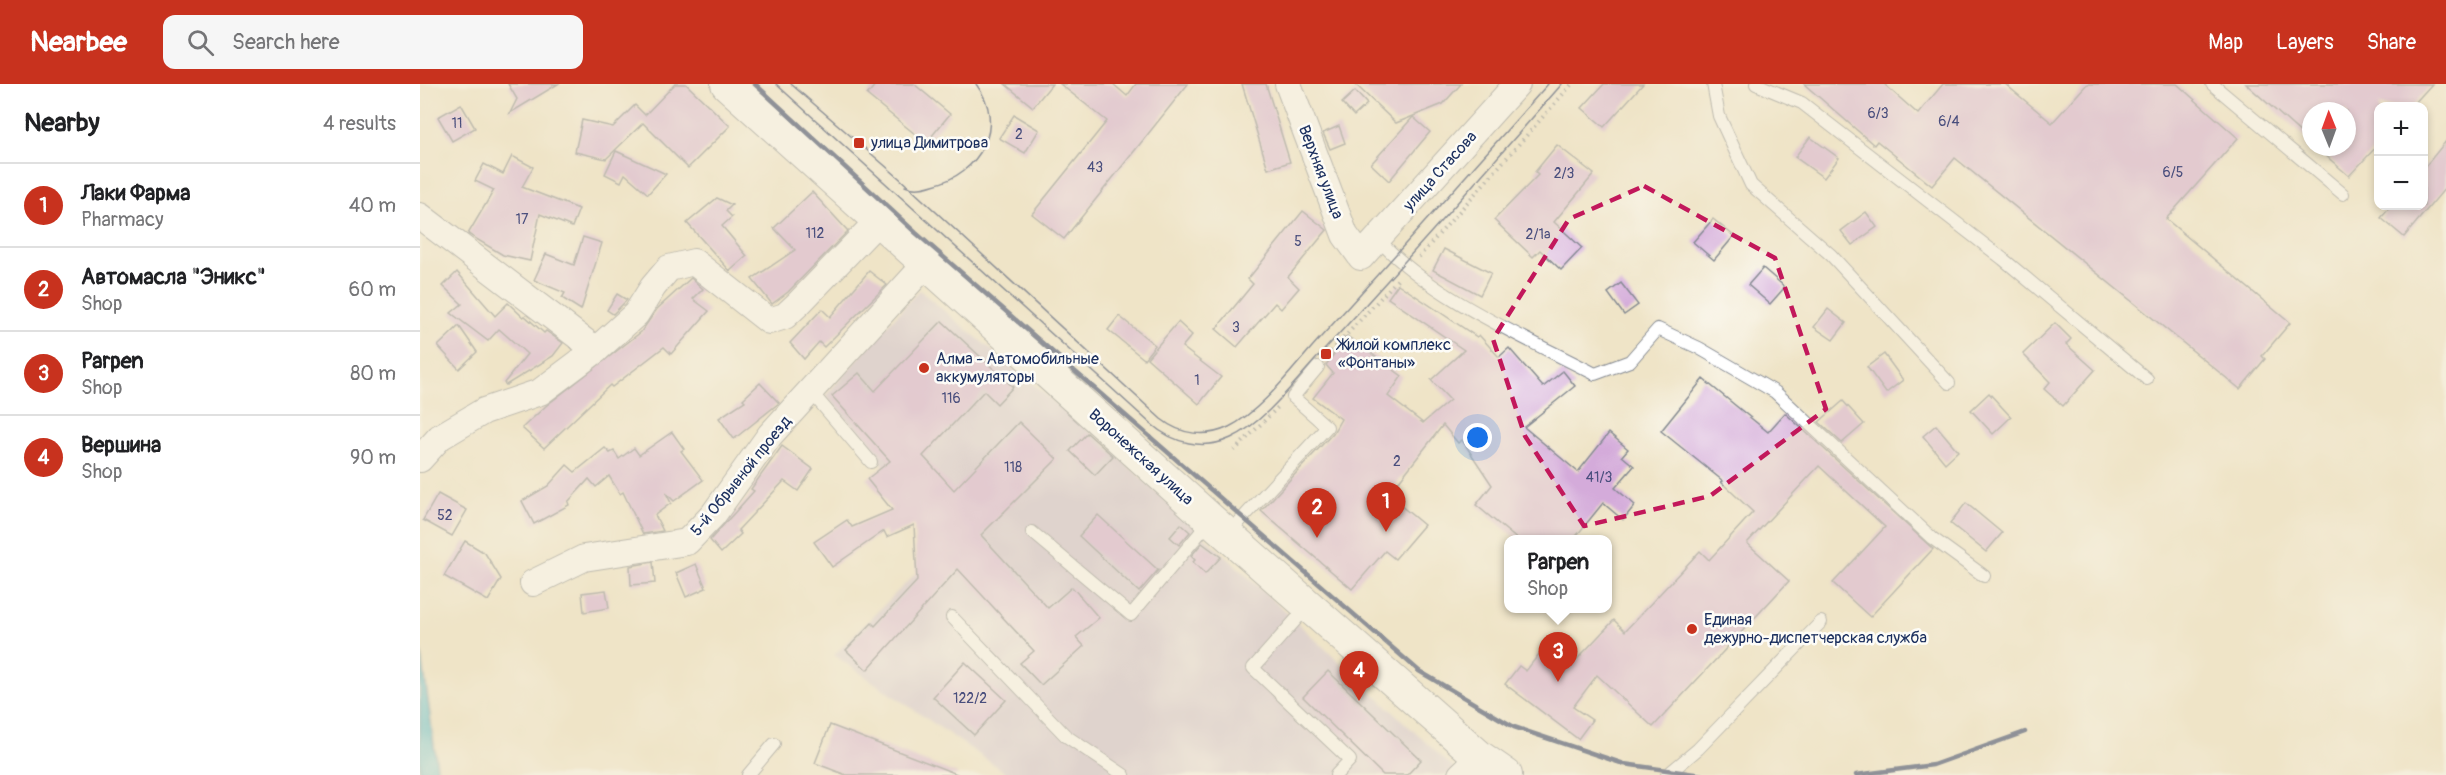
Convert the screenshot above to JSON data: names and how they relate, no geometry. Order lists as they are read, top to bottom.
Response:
{
  "streets": {
    "street": [
      "улица Стасова",
      "Верхняя улица",
      "Воронежская улица",
      "5-й Обрывной проезд"
    ]
  },
  "crossings": [
    ["улица Стасова", "Верхняя улица"],
    ["Воронежская улица", "5-й Обрывной проезд"]
  ],
  "places": {
    "transit": ["улица Димитрова", "Жилой комплекс «Фонтаны»"],
    "other": ["Алма - Автомобильные аккумуляторы", "Единая дежурно-диспетчерская служба"]
  },
  "house_numbers": [
    "6/3",
    "6/4",
    "11",
    "2",
    "43",
    "6/5",
    "2/3",
    "17",
    "112",
    "2/1а",
    "5",
    "3",
    "1",
    "116",
    "2",
    "118",
    "41/3",
    "52",
    "122/2"
  ],
  "north": "top",
  "page": {
    "header": "Nearbee",
    "search": "Search here",
    "nav": ["Map", "Layers", "Share"],
    "heading": ["Nearby", "4 results"],
    "map_buttons": ["+", "−"],
    "list": [
      {
        "mark": "1",
        "name": "Лаки Фарма",
        "note": "Pharmacy",
        "value": "40 m"
      },
      {
        "mark": "2",
        "name": "Автомасла \"Эникс\"",
        "note": "Shop",
        "value": "60 m"
      },
      {
        "mark": "3",
        "name": "Parpen",
        "note": "Shop",
        "value": "80 m"
      },
      {
        "mark": "4",
        "name": "Вершина",
        "note": "Shop",
        "value": "90 m"
      }
    ],
    "pins": [
      "1",
      "2",
      "3",
      "4"
    ],
    "popup": ["Parpen", "Shop"]
  }
}
